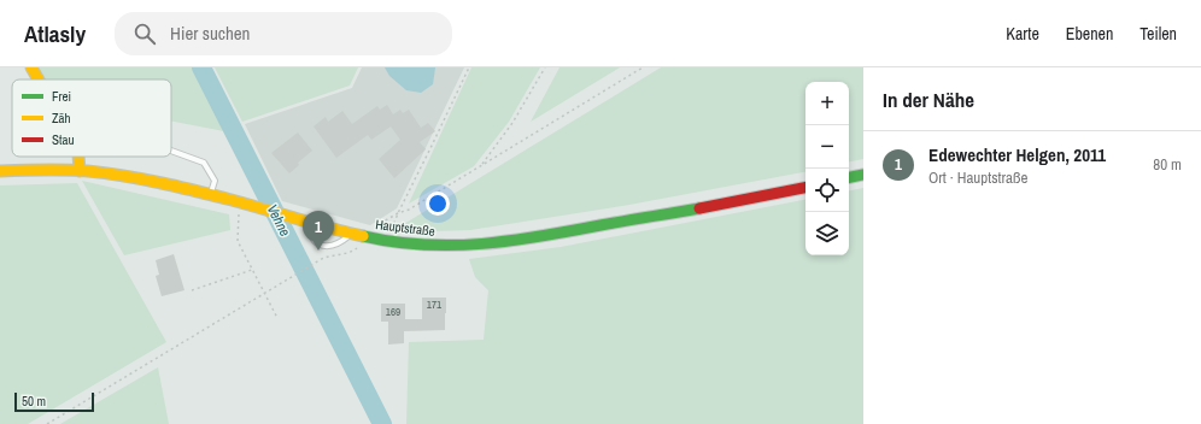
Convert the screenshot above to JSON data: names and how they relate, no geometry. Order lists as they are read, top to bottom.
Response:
{
  "streets": {
    "main road": ["Hauptstraße"]
  },
  "water": ["Vehne"],
  "house_numbers": ["171", "169"],
  "legend": ["Frei", "Zäh", "Stau"],
  "scale_bar": "50 m",
  "page": {
    "header": "Atlasly",
    "search": "Hier suchen",
    "nav": ["Karte", "Ebenen", "Teilen"],
    "heading": "In der Nähe",
    "map_buttons": ["+", "−"],
    "list": [
      {
        "mark": "1",
        "name": "Edewechter Helgen, 2011",
        "note": "Ort · Hauptstraße",
        "value": "80 m"
      }
    ],
    "pins": "1",
    "scale": "50 m"
  }
}
